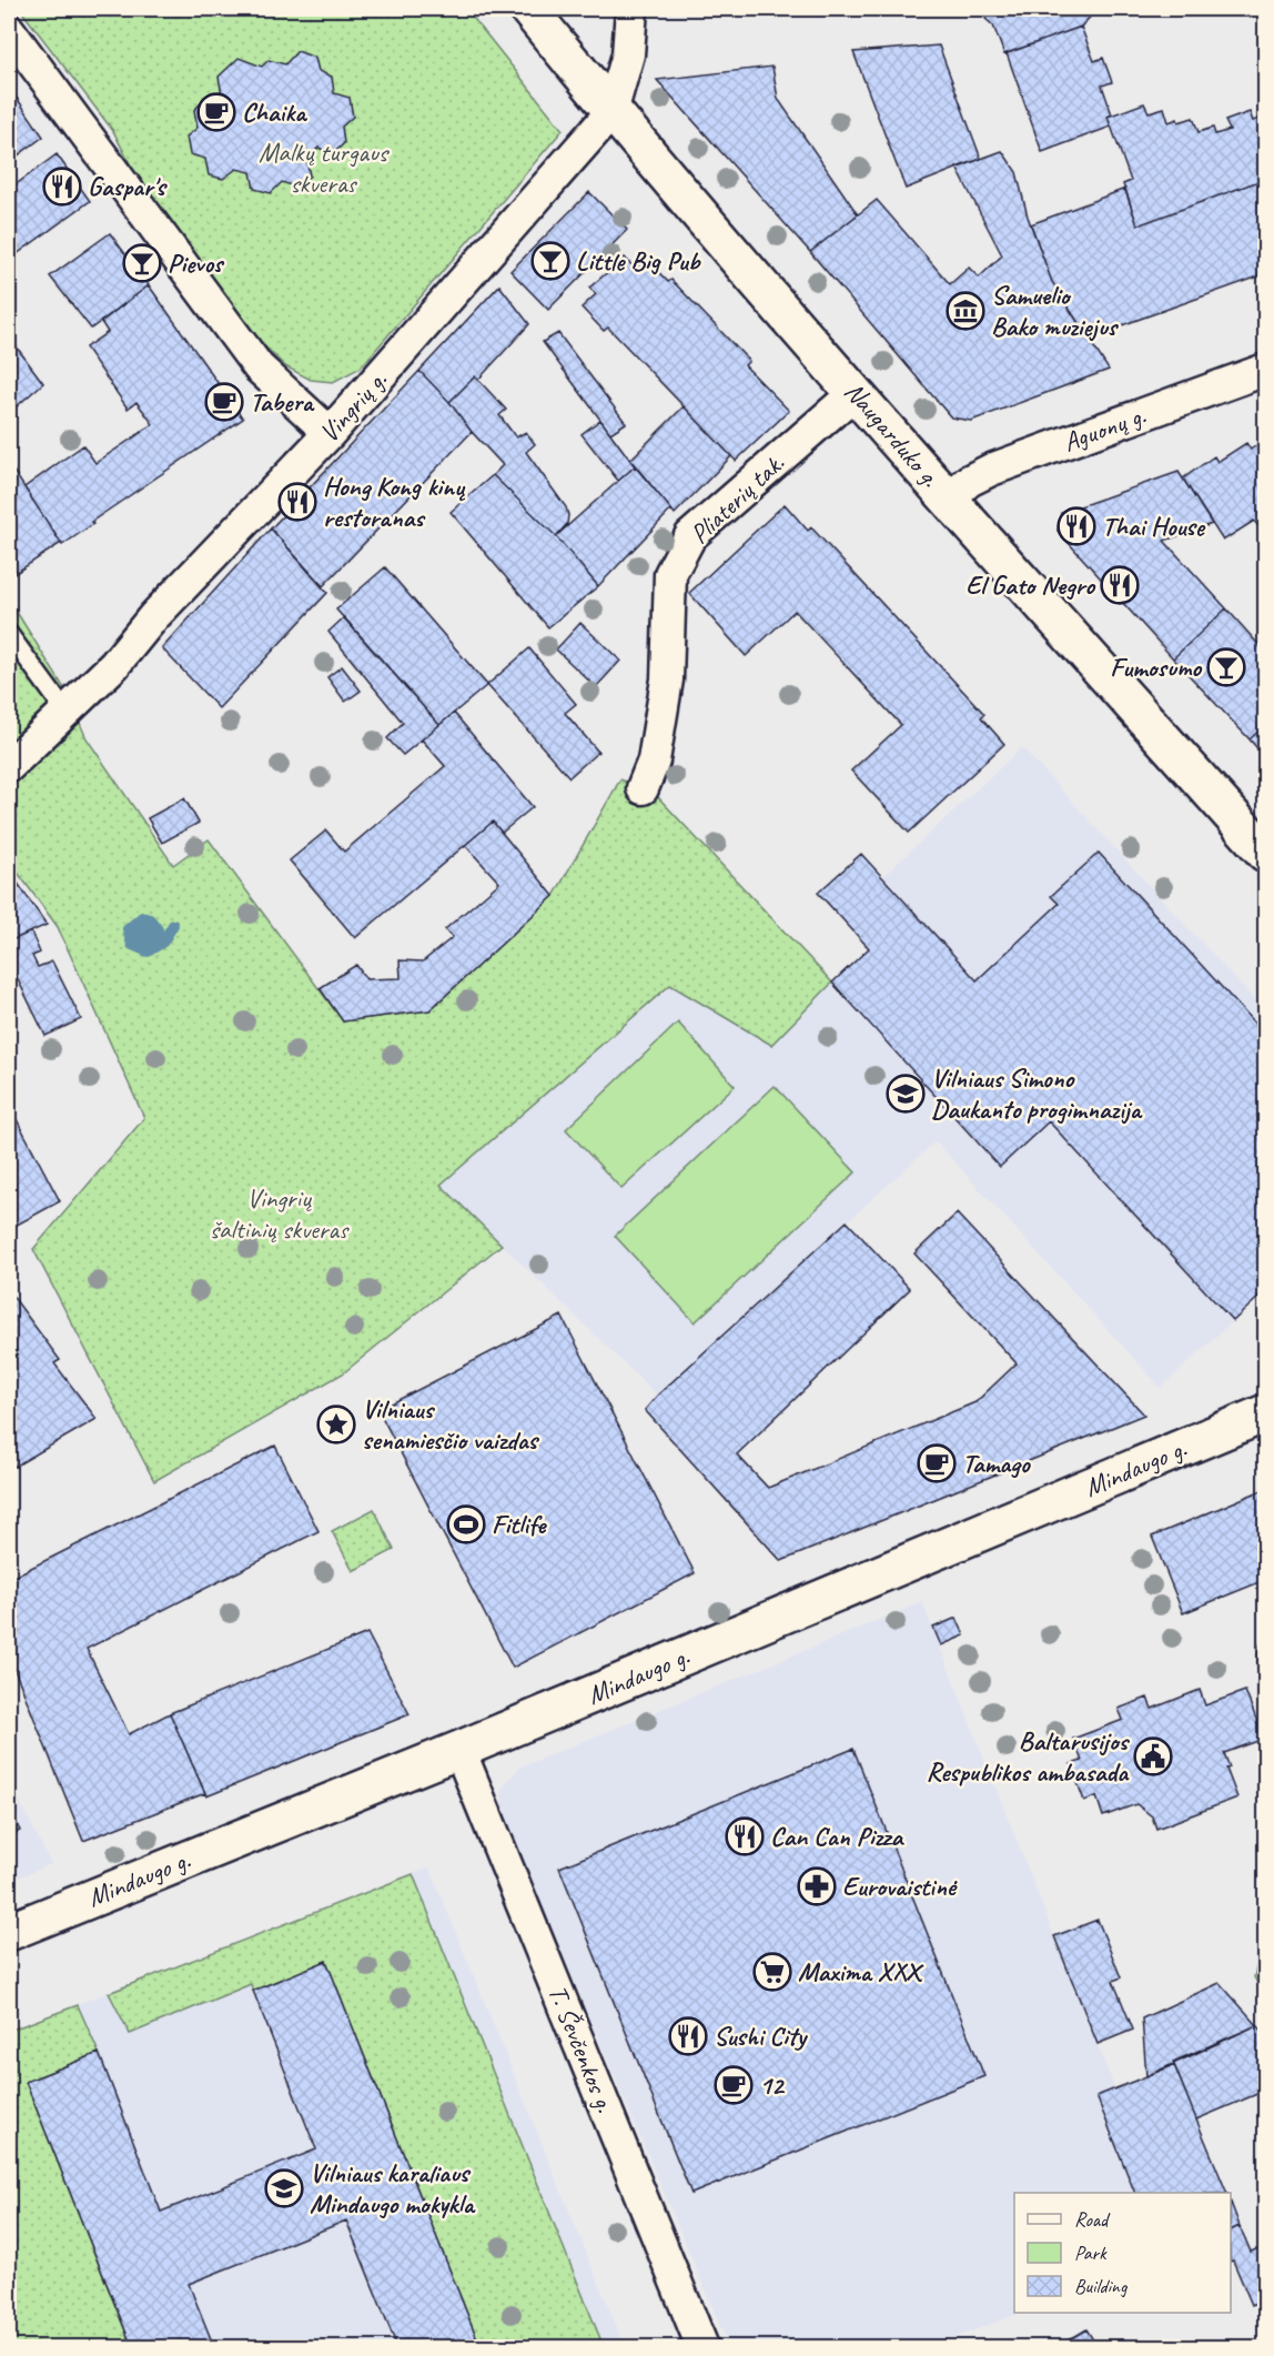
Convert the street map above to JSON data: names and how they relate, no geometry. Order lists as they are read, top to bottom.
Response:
{
  "streets": {
    "main road": ["Naugarduko g.", "Mindaugo g."],
    "street": [
      "Vingrių g.",
      "Aguonų g.",
      "Pliaterių tak.",
      "T. Ševčenkos g."
    ]
  },
  "crossings": [
    ["Vingrių g.", "Naugarduko g."],
    ["Aguonų g.", "Naugarduko g."],
    ["Naugarduko g.", "Pliaterių tak."],
    ["Mindaugo g.", "T. Ševčenkos g."]
  ],
  "parks": ["Malkų turgaus skveras", "Vingrių šaltinių skveras"],
  "places": {
    "cafe": [
      "Chaika",
      "Tabera",
      "Tamago",
      "12"
    ],
    "restaurant": [
      "Gaspar's",
      "Hong Kong kinų restoranas",
      "Thai House",
      "El Gato Negro",
      "Can Can Pizza",
      "Sushi City"
    ],
    "bar": ["Little Big Pub", "Pievos", "Fumosumo"],
    "museum": ["Samuelio Bako muziejus"],
    "school or university": ["Vilniaus Simono Daukanto progimnazija", "Vilniaus karaliaus Mindaugo mokykla"],
    "place": ["Vilniaus senamiesčio vaizdas"],
    "sports": ["Fitlife"],
    "public building": ["Baltarusijos Respublikos ambasada"],
    "pharmacy": ["Eurovaistinė"],
    "supermarket": ["Maxima XXX"]
  },
  "legend": ["Road", "Park", "Building"]
}
